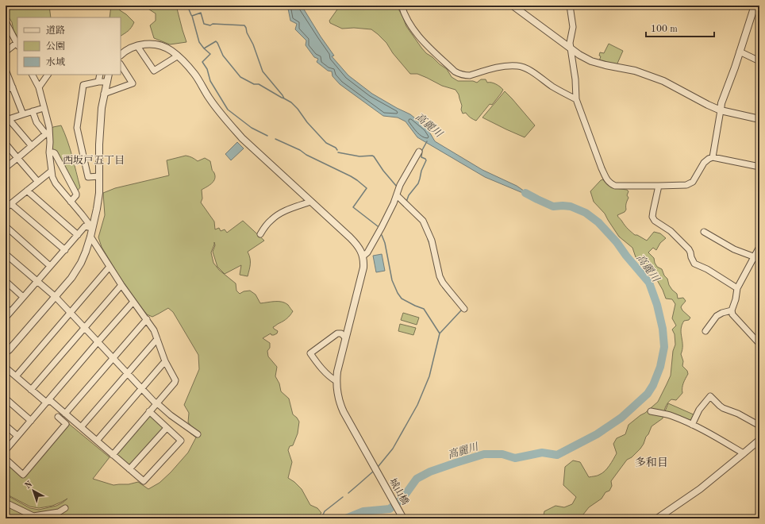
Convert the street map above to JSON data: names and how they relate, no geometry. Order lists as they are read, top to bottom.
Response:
{
  "streets": {
    "street": ["城山橋"]
  },
  "districts": ["西坂戸五丁目", "多和目"],
  "water": ["高麗川"],
  "legend": ["道路", "公園", "水域"],
  "scale_bar": "100 m",
  "north": "top left"
}
